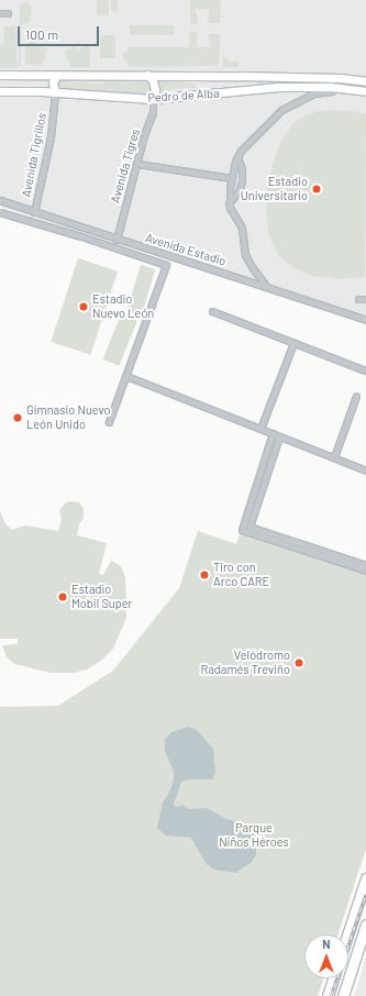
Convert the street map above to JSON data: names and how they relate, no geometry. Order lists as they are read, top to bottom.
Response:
{
  "streets": {
    "street": [
      "Pedro de Alba",
      "Avenida Tigrillos",
      "Avenida Tigres",
      "Avenida Estadio"
    ]
  },
  "crossings": [
    ["Pedro de Alba", "Avenida Tigrillos"],
    ["Pedro de Alba", "Avenida Tigres"],
    ["Avenida Tigrillos", "Avenida Estadio"],
    ["Avenida Tigres", "Avenida Estadio"]
  ],
  "parks": ["Parque Niños Héroes"],
  "places": [
    "Estadio Universitario",
    "Estadio Nuevo León",
    "Gimnasio Nuevo León Unido",
    "Tiro con Arco CARE",
    "Estadio Mobil Super",
    "Velódromo Radamés Treviño"
  ],
  "scale_bar": "100 m",
  "north": "top"
}
